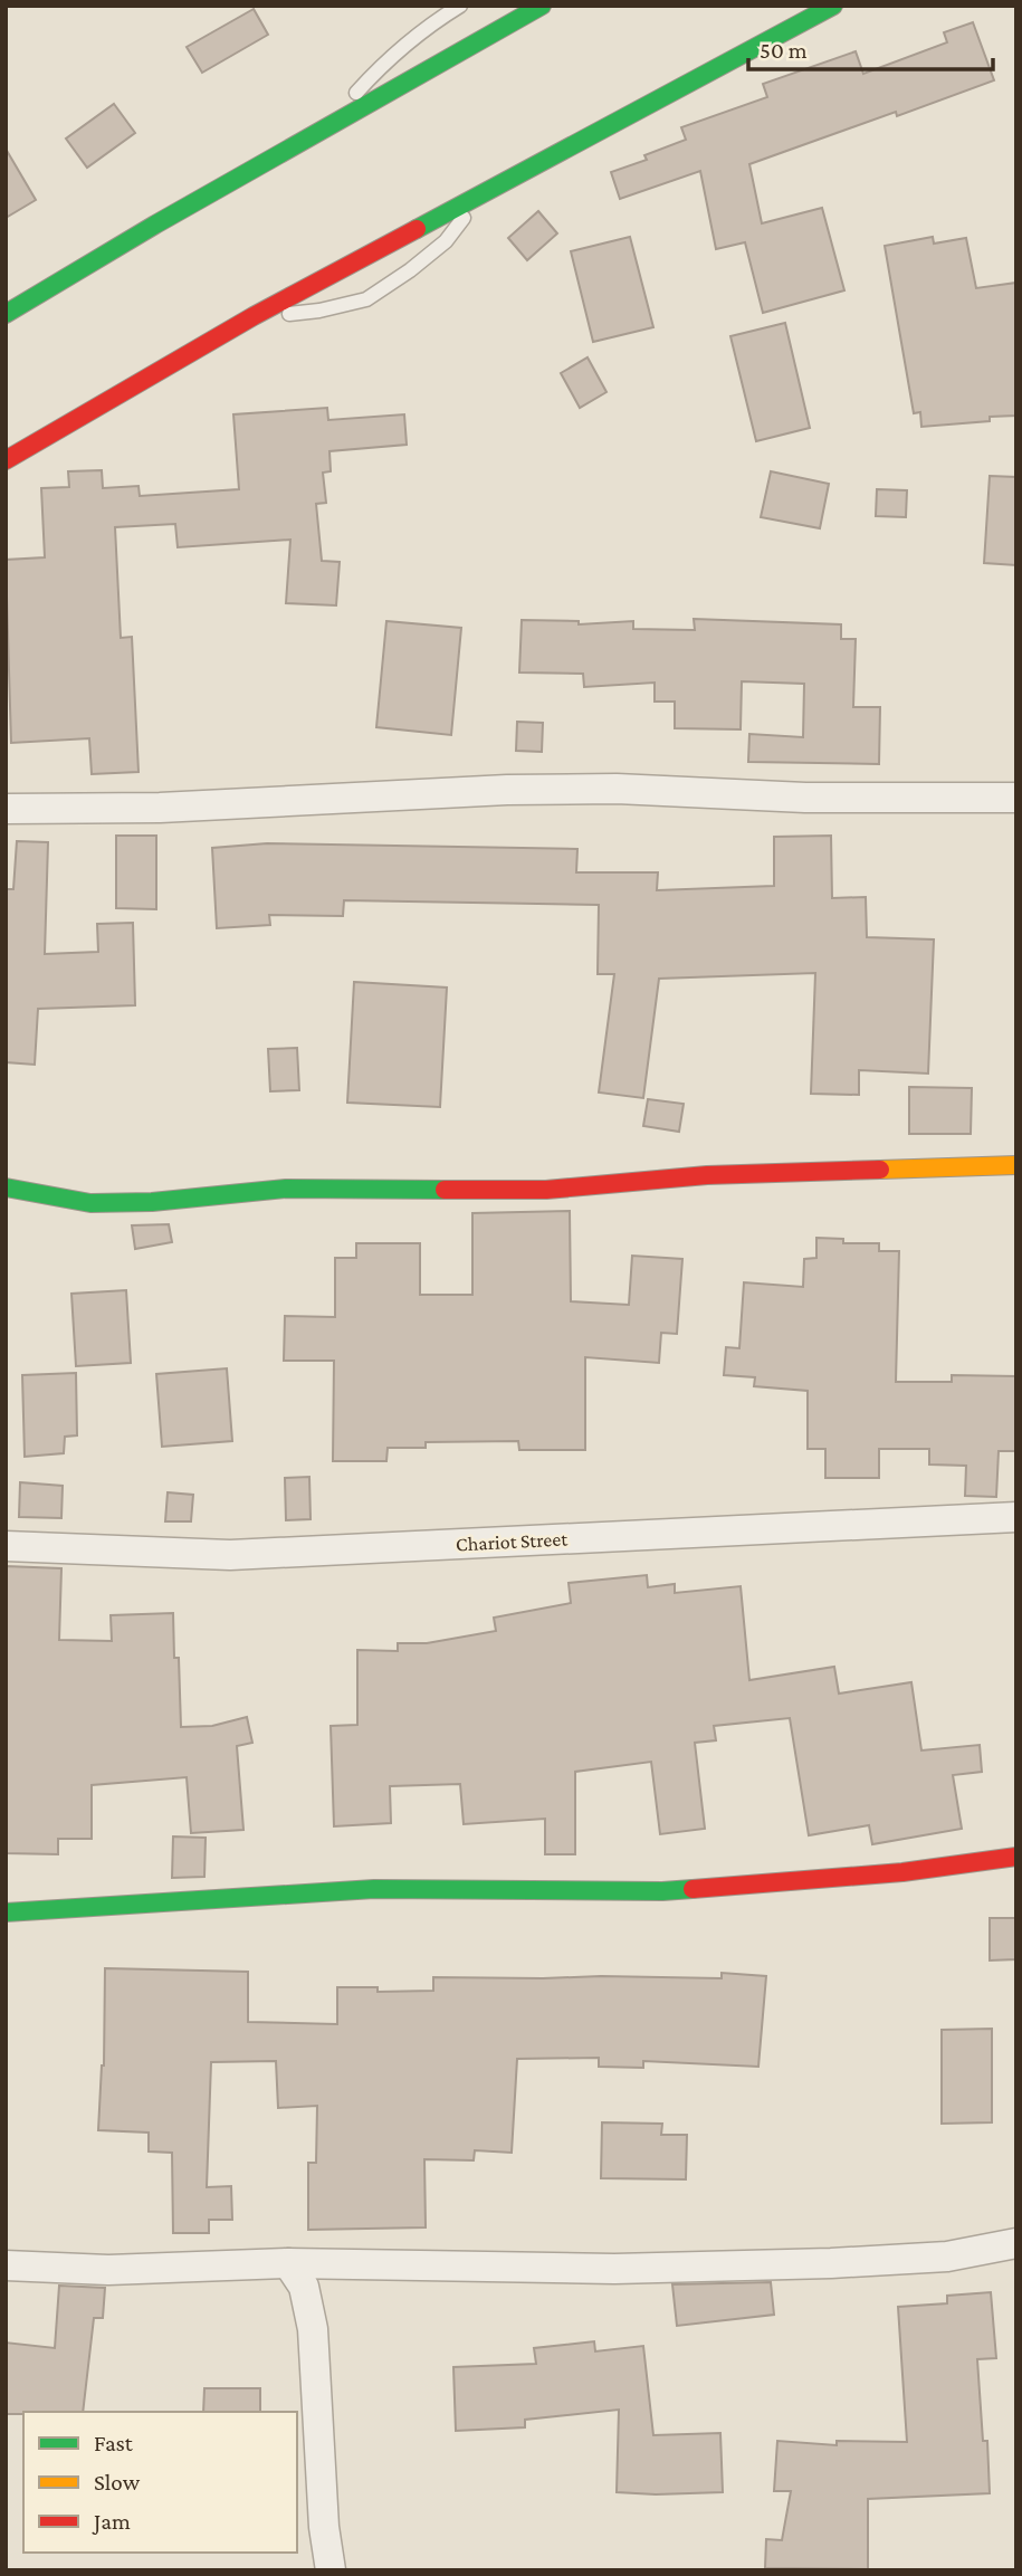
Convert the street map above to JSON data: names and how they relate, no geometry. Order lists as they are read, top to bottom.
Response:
{
  "streets": {
    "street": ["Chariot Street"]
  },
  "legend": ["Fast", "Slow", "Jam"],
  "scale_bar": "50 m"
}
